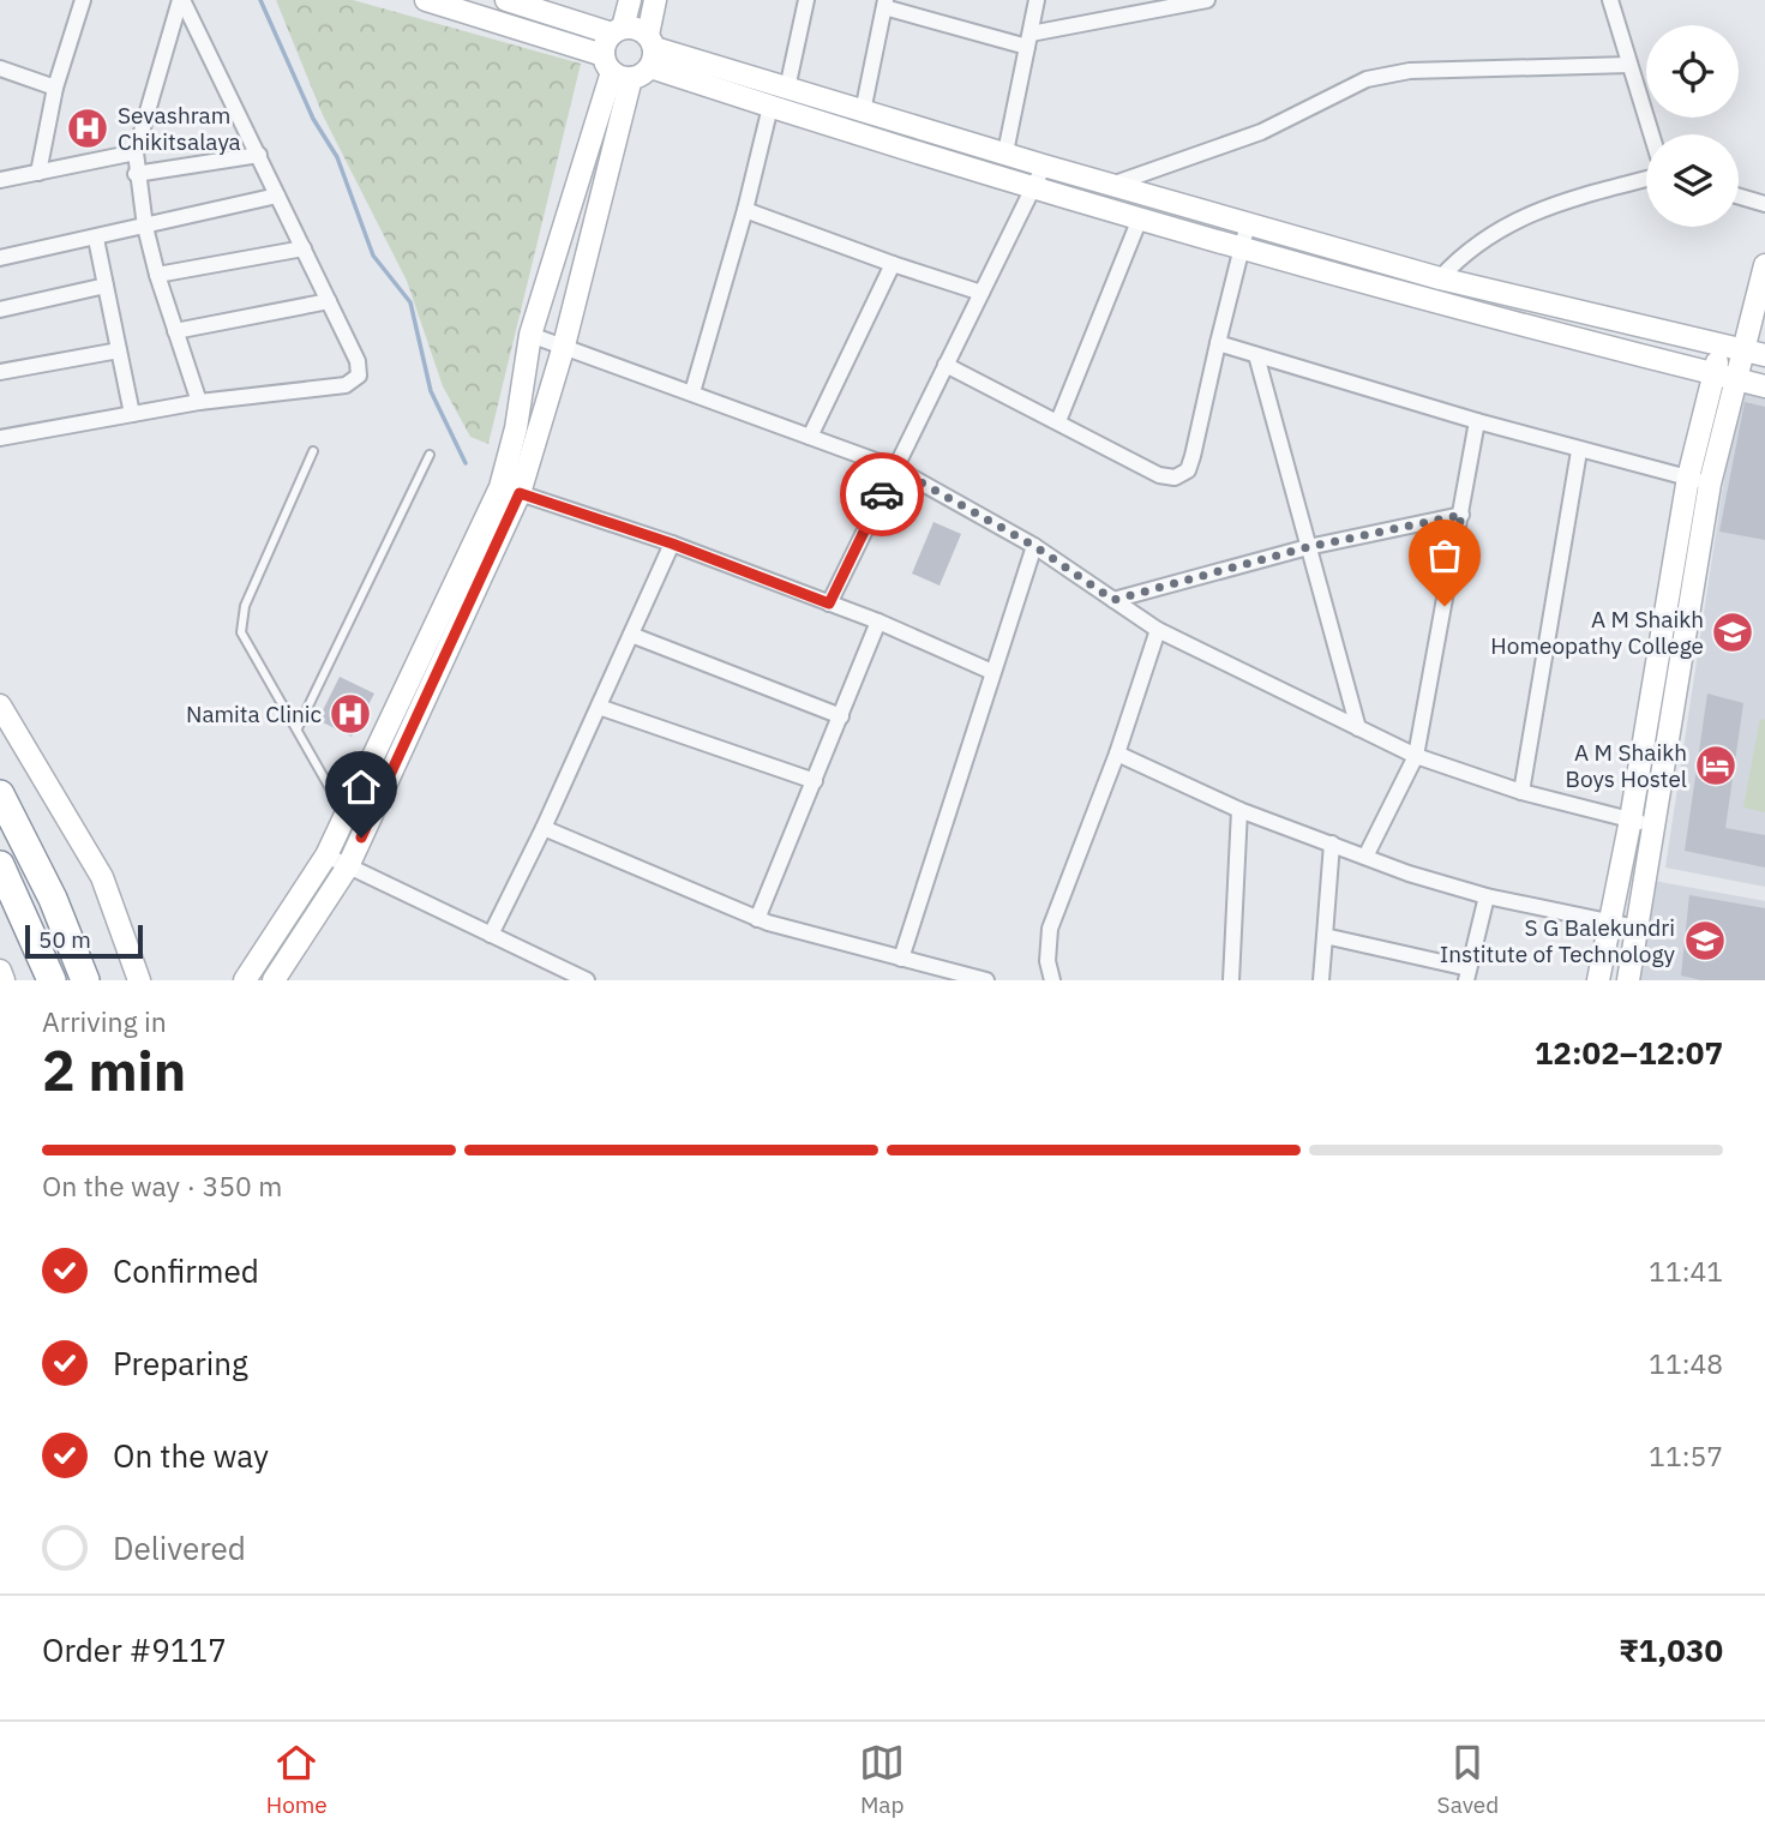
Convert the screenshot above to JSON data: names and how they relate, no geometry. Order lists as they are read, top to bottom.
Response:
{
  "places": {
    "hospital": ["Sevashram Chikitsalaya", "Namita Clinic"],
    "school or university": ["A M Shaikh Homeopathy College", "S G Balekundri Institute of Technology"],
    "hotel": ["A M Shaikh Boys Hostel"]
  },
  "scale_bar": "50 m",
  "page": {
    "scale": "50 m",
    "heading": ["2 min", "Arriving in", "12:02–12:07"],
    "panel": ["Order #9117", "₹1,030"],
    "bar": "On the way · 350 m",
    "list": [
      ["Confirmed", "11:41"],
      ["Preparing", "11:48"],
      ["On the way", "11:57"],
      "Delivered"
    ],
    "tabs": ["Home", "Map", "Saved"]
  }
}
